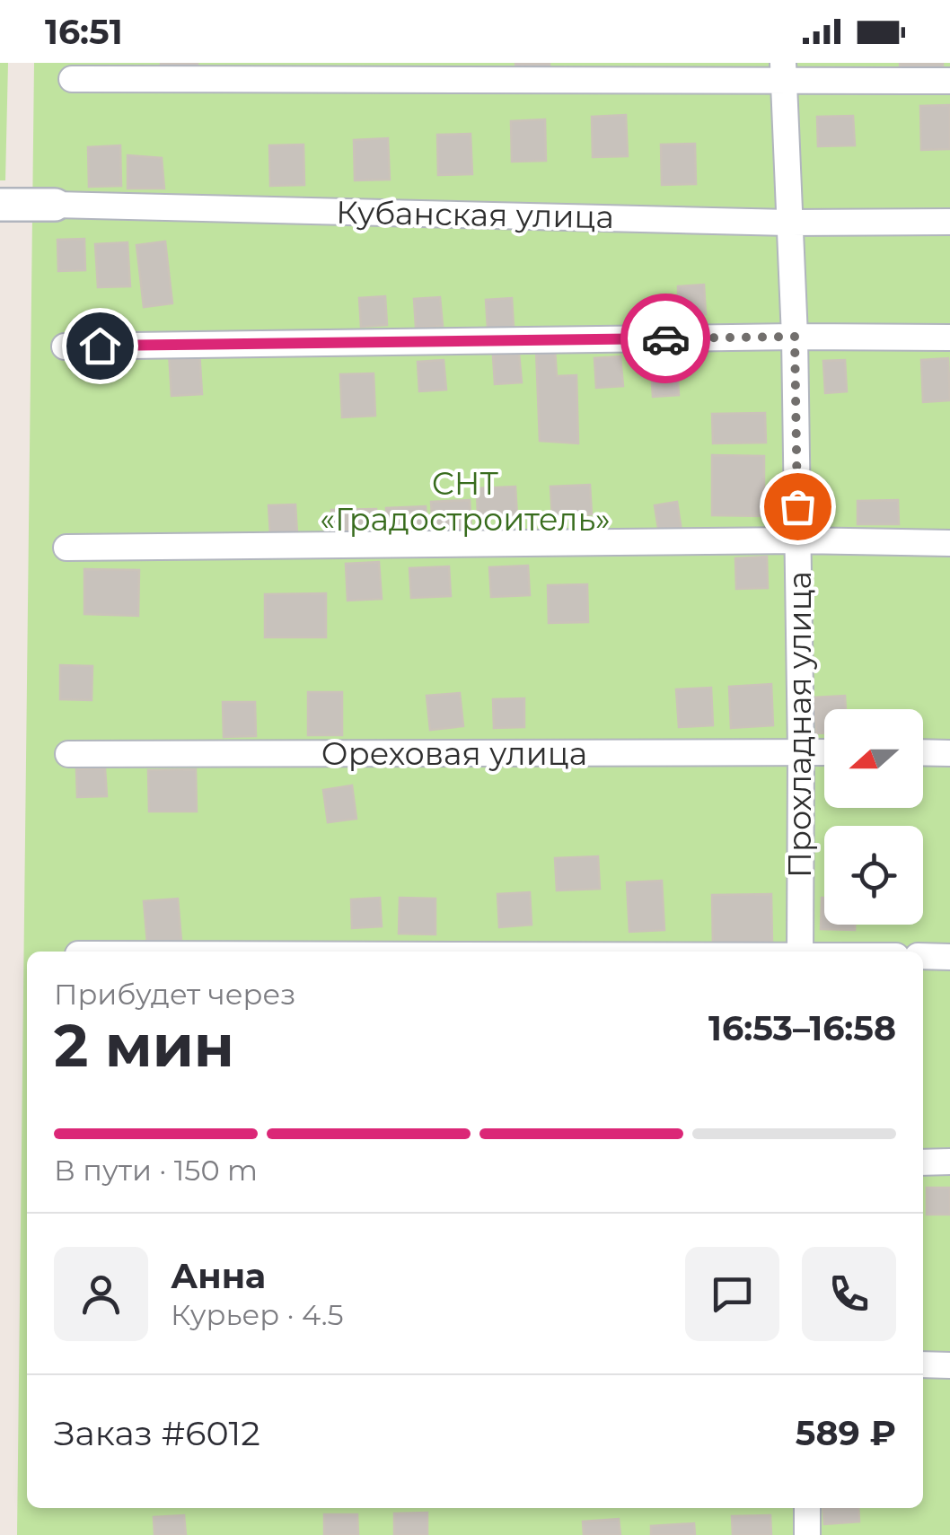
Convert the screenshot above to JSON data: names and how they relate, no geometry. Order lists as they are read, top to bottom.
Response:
{
  "streets": {
    "street": ["Кубанская улица", "Прохладная улица", "Ореховая улица"]
  },
  "crossings": [
    ["Кубанская улица", "Прохладная улица"],
    ["Прохладная улица", "Ореховая улица"]
  ],
  "parks": ["СНТ «Градостроитель»"],
  "north": "left",
  "page": {
    "status": "16:51",
    "heading": ["2 мин", "Прибудет через", "16:53–16:58"],
    "panel": [
      "Анна",
      "Курьер · 4.5",
      "Заказ #6012",
      "589 ₽"
    ],
    "bar": "В пути · 150 m"
  }
}
